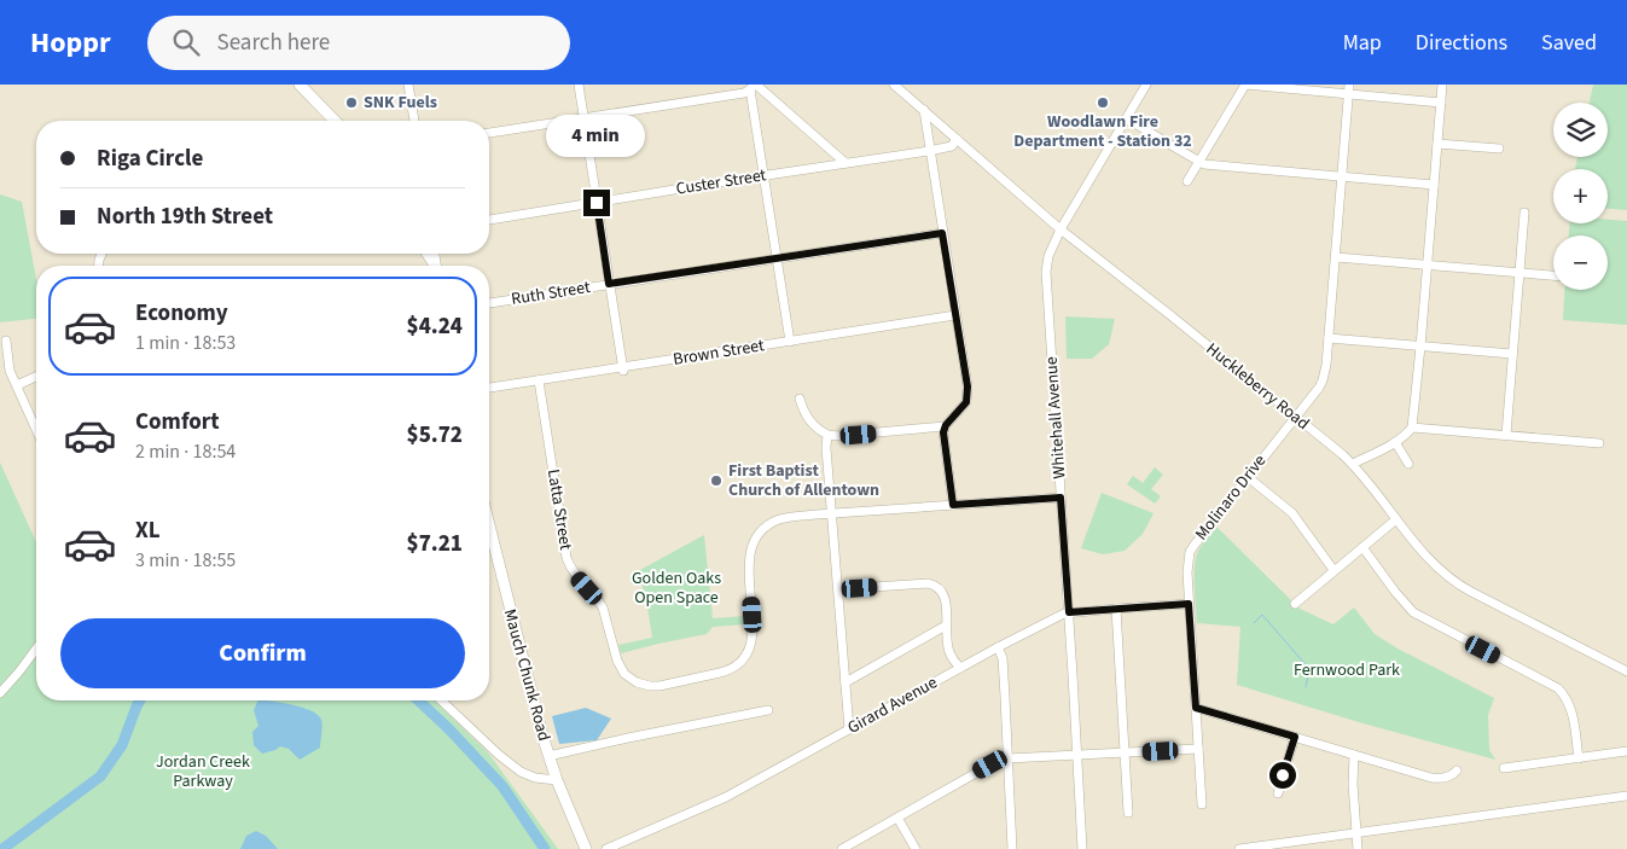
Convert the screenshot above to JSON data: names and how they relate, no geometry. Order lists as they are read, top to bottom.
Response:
{
  "streets": {
    "main road": ["Mauch Chunk Road"],
    "street": [
      "Custer Street",
      "Ruth Street",
      "Brown Street",
      "Huckleberry Road",
      "Whitehall Avenue",
      "Molinaro Drive",
      "Latta Street",
      "Girard Avenue"
    ]
  },
  "crossings": [
    ["Custer Street", "Huckleberry Road"],
    ["Brown Street", "Latta Street"],
    ["Huckleberry Road", "Whitehall Avenue"],
    ["Huckleberry Road", "Molinaro Drive"],
    ["Whitehall Avenue", "Latta Street"],
    ["Whitehall Avenue", "Girard Avenue"],
    ["Molinaro Drive", "Girard Avenue"]
  ],
  "parks": ["Golden Oaks Open Space", "Fernwood Park", "Jordan Creek Parkway"],
  "places": ["SNK Fuels", "Woodlawn Fire Department - Station 32", "First Baptist Church of Allentown"],
  "page": {
    "header": "Hoppr",
    "search": "Search here",
    "nav": ["Map", "Directions", "Saved"],
    "map_buttons": ["+", "−"],
    "bubble": "4 min",
    "banner": ["Riga Circle", "North 19th Street"],
    "list": [
      {
        "name": "Economy",
        "note": "1 min · 18:53",
        "value": "$4.24"
      },
      {
        "name": "Comfort",
        "note": "2 min · 18:54",
        "value": "$5.72"
      },
      {
        "name": "XL",
        "note": "3 min · 18:55",
        "value": "$7.21"
      }
    ],
    "buttons": "Confirm"
  }
}
